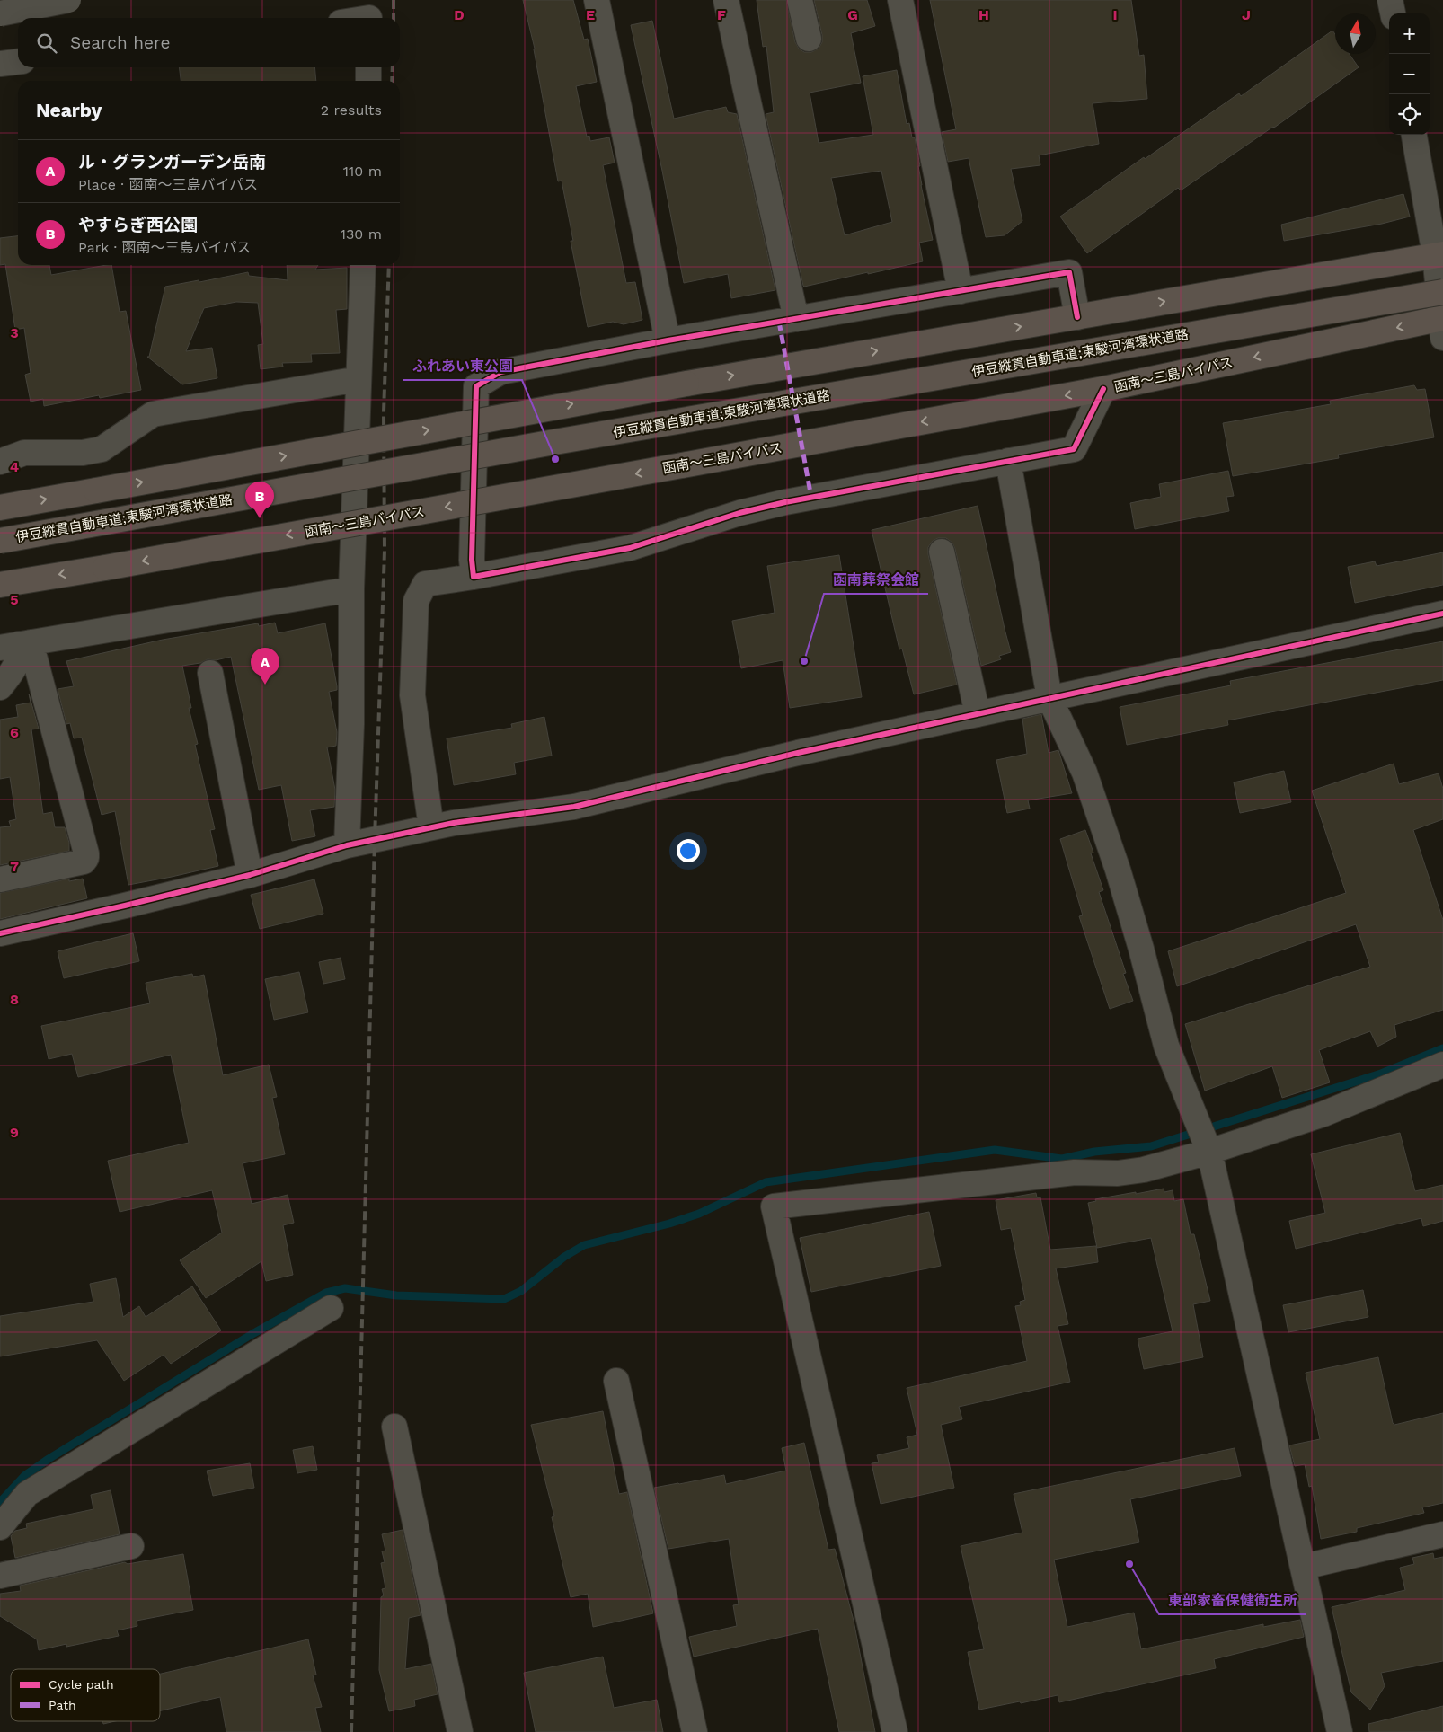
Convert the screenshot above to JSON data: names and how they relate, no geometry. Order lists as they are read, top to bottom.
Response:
{
  "streets": {
    "highway": ["伊豆縦貫自動車道;東駿河湾環状道路", "函南～三島バイパス"]
  },
  "places": ["ふれあい東公園", "函南葬祭会館", "東部家畜保健衛生所"],
  "legend": ["Cycle path", "Path"],
  "north": "top",
  "page": {
    "map_buttons": ["+", "−"],
    "search": "Search here",
    "heading": ["Nearby", "2 results"],
    "list": [
      {
        "mark": "A",
        "name": "ル・グランガーデン岳南",
        "note": "Place · 函南～三島バイパス",
        "value": "110 m"
      },
      {
        "mark": "B",
        "name": "やすらぎ西公園",
        "note": "Park · 函南～三島バイパス",
        "value": "130 m"
      }
    ],
    "pins": ["B", "A"]
  },
  "grid": {
    "columns": [
      "D",
      "E",
      "F",
      "G",
      "H",
      "I",
      "J"
    ],
    "rows": [
      "3",
      "4",
      "5",
      "6",
      "7",
      "8",
      "9"
    ]
  }
}
